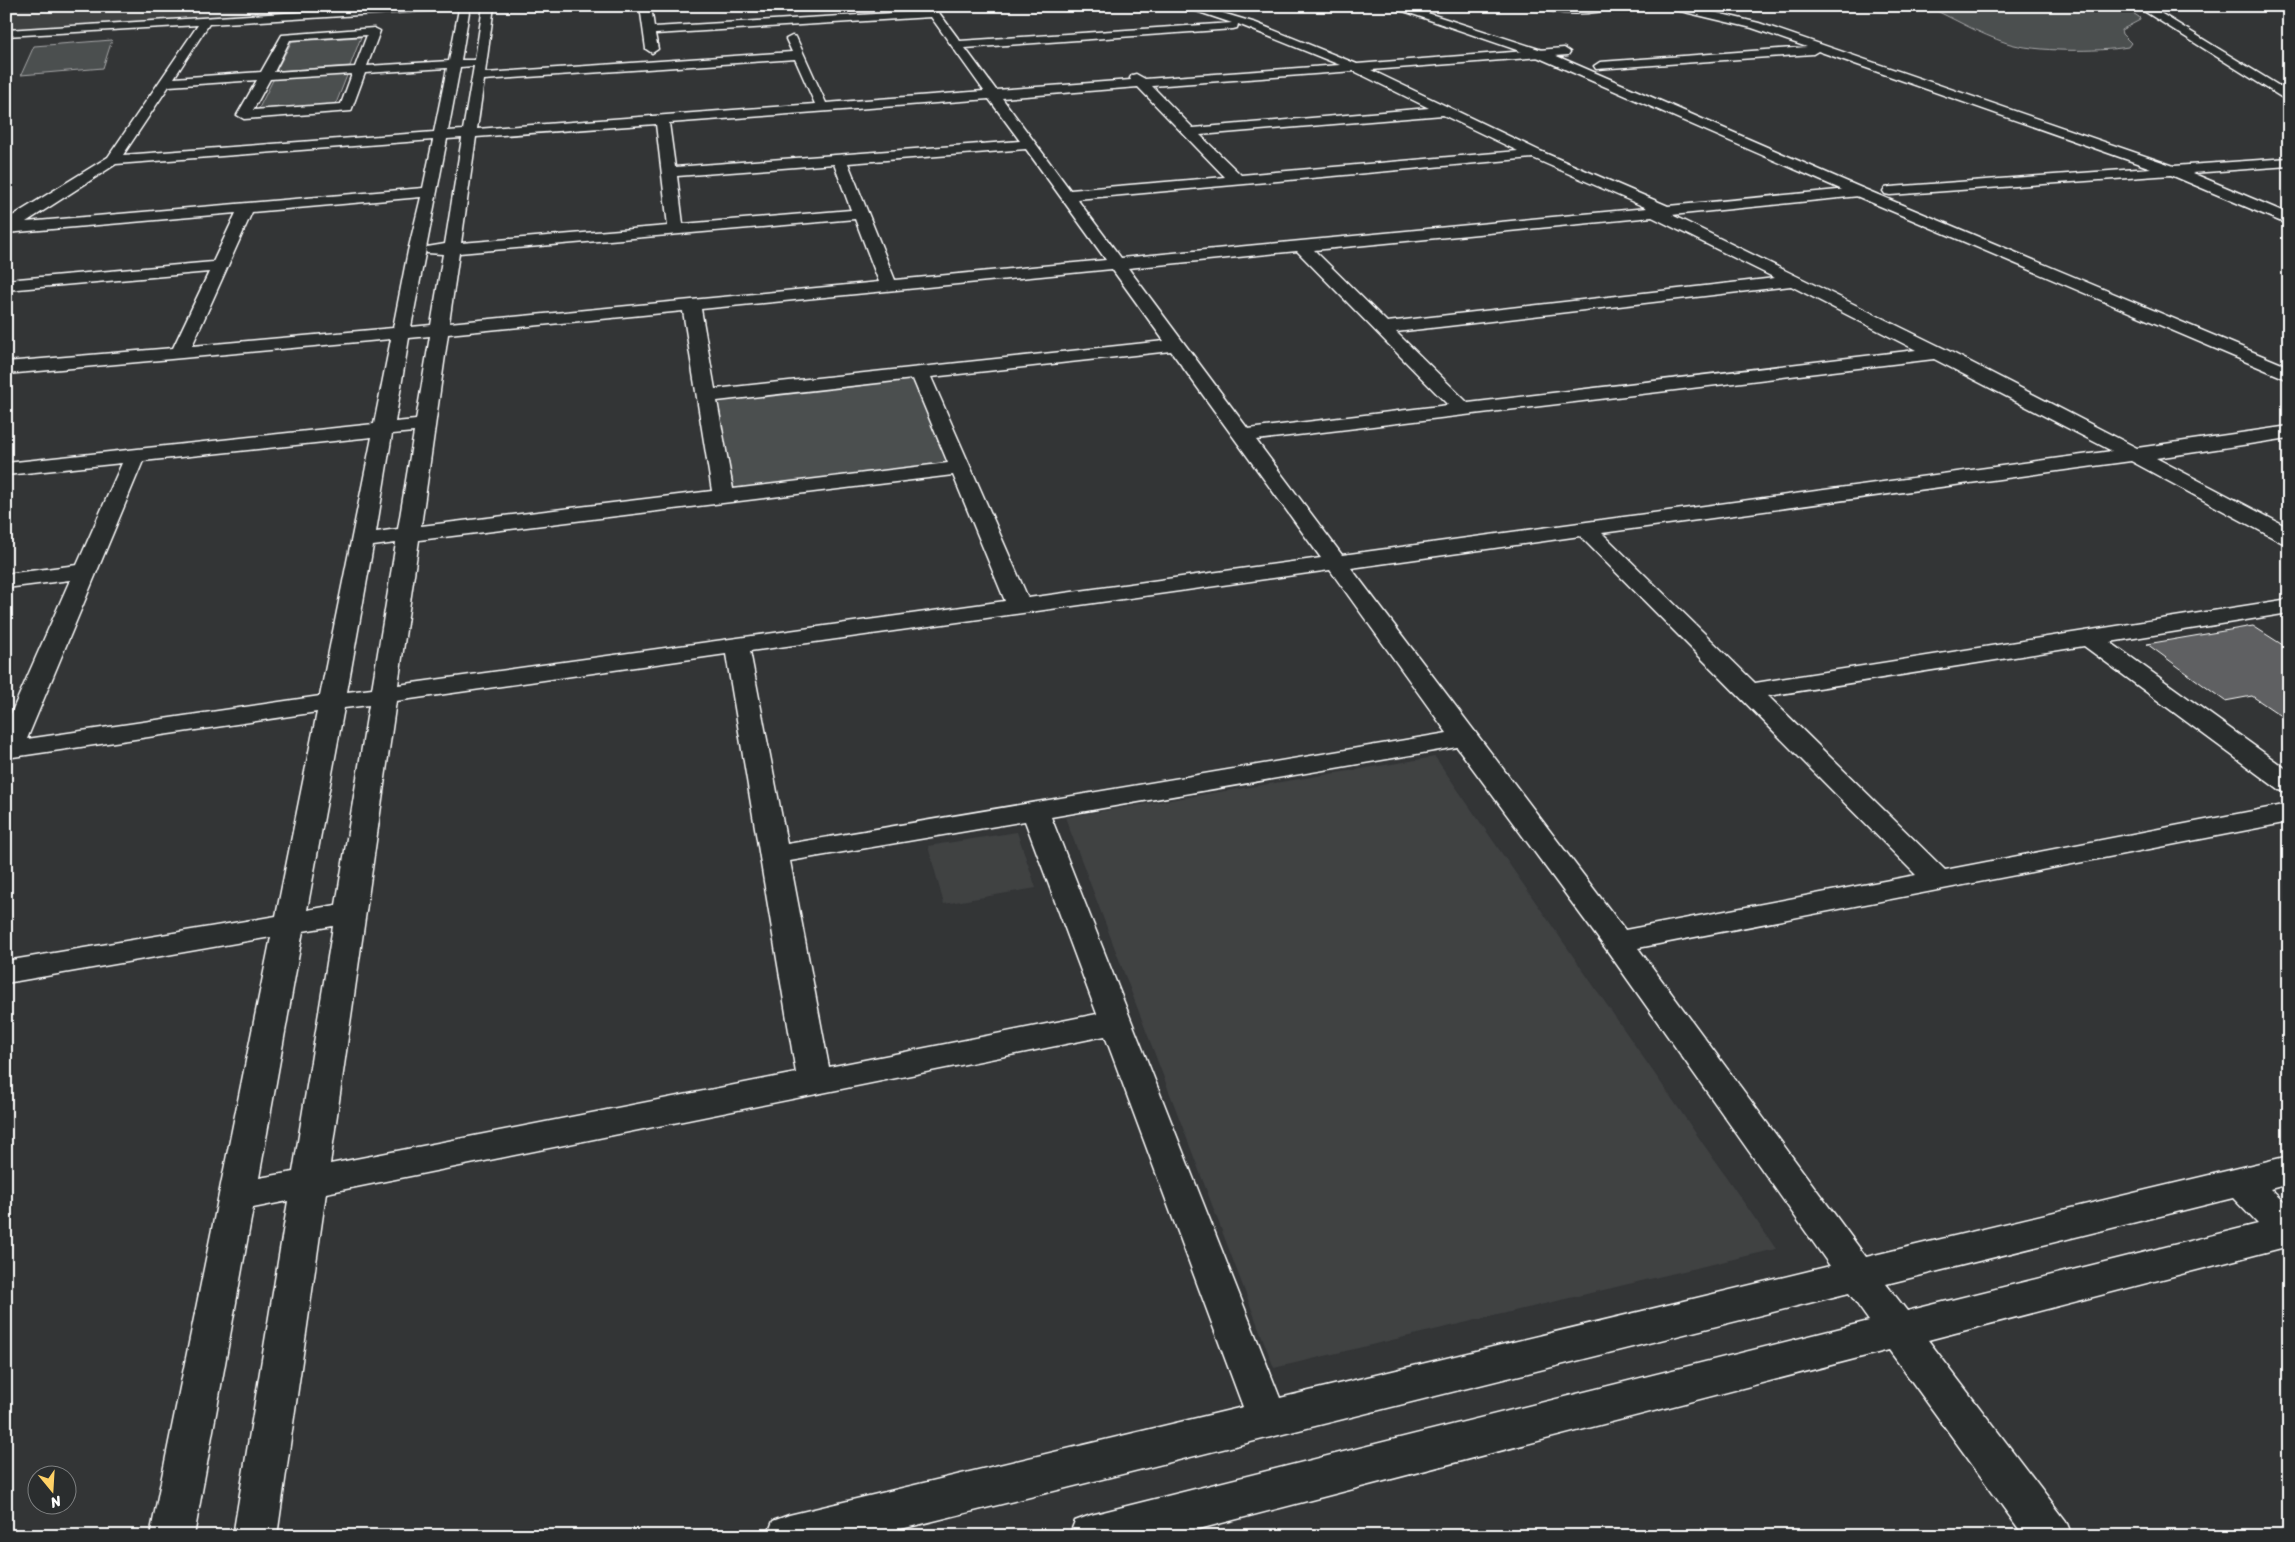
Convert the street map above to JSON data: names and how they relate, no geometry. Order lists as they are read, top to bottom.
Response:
{
  "north": "bottom"
}
